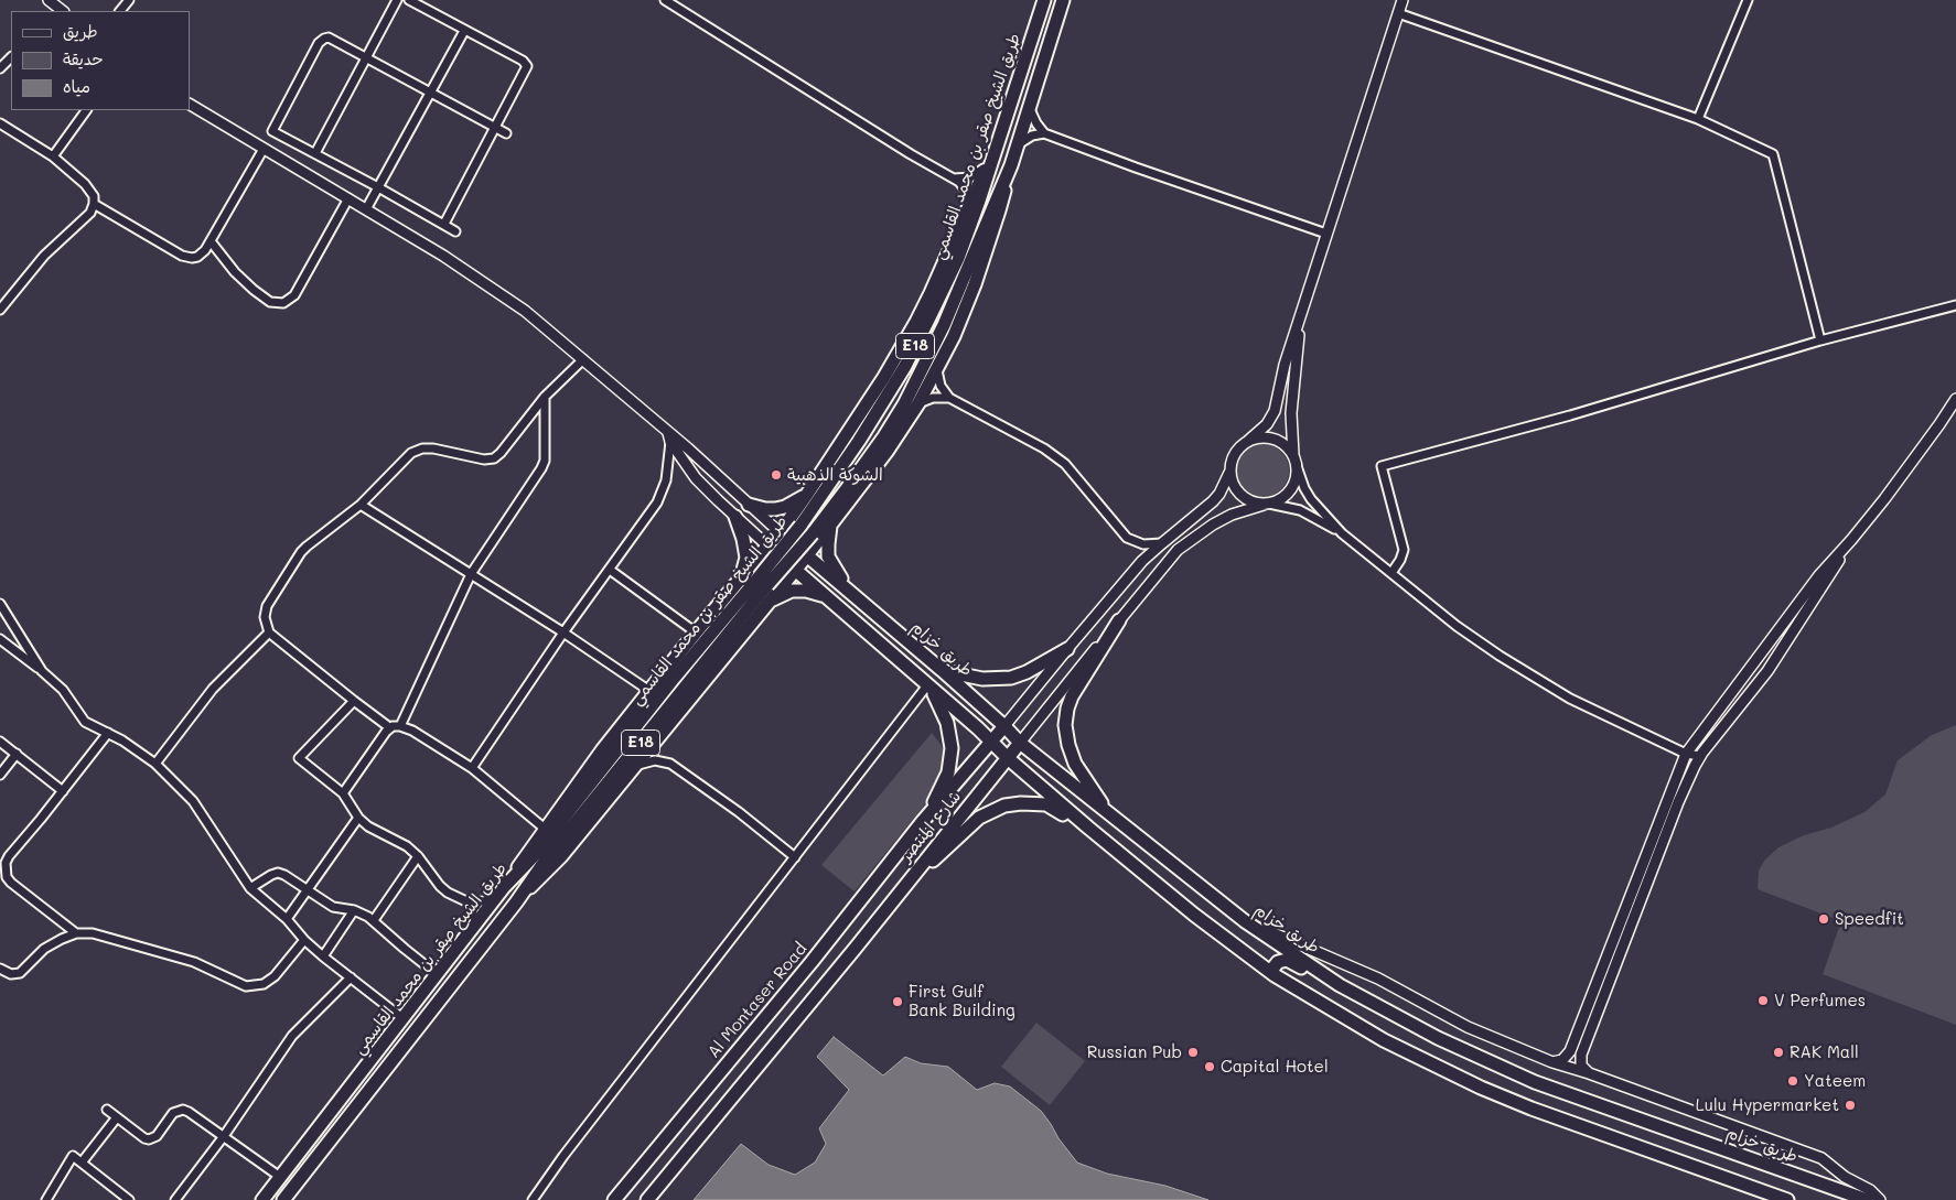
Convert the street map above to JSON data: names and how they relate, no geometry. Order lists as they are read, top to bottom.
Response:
{
  "streets": {
    "main road": [
      "طريق الشيخ صقر بن محمد القاسمي",
      "E18",
      "طريق خزام",
      "شارع المنتصر",
      "Al Montaser Road"
    ]
  },
  "crossings": [
    ["طريق خزام", "شارع المنتصر"],
    ["شارع المنتصر", "Al Montaser Road"]
  ],
  "places": [
    "الشوكة الذهبية",
    "Speedfit",
    "V Perfumes",
    "First Gulf Bank Building",
    "Russian Pub",
    "RAK Mall",
    "Capital Hotel",
    "Yateem",
    "Lulu Hypermarket"
  ],
  "legend": ["طريق", "حديقة", "مياه"]
}
